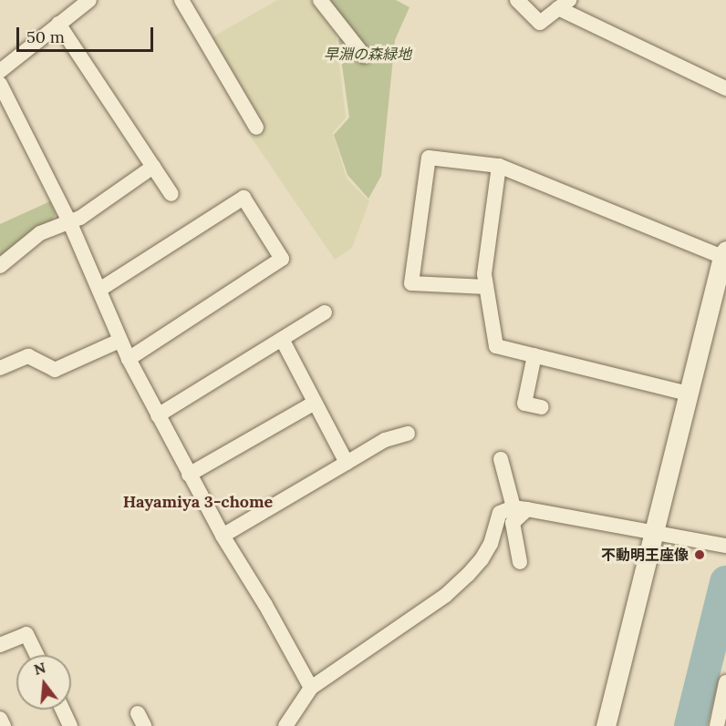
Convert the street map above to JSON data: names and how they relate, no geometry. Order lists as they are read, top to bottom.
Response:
{
  "districts": ["Hayamiya 3-chome"],
  "parks": ["早淵の森緑地"],
  "places": ["不動明王座像"],
  "scale_bar": "50 m",
  "north": "top"
}
